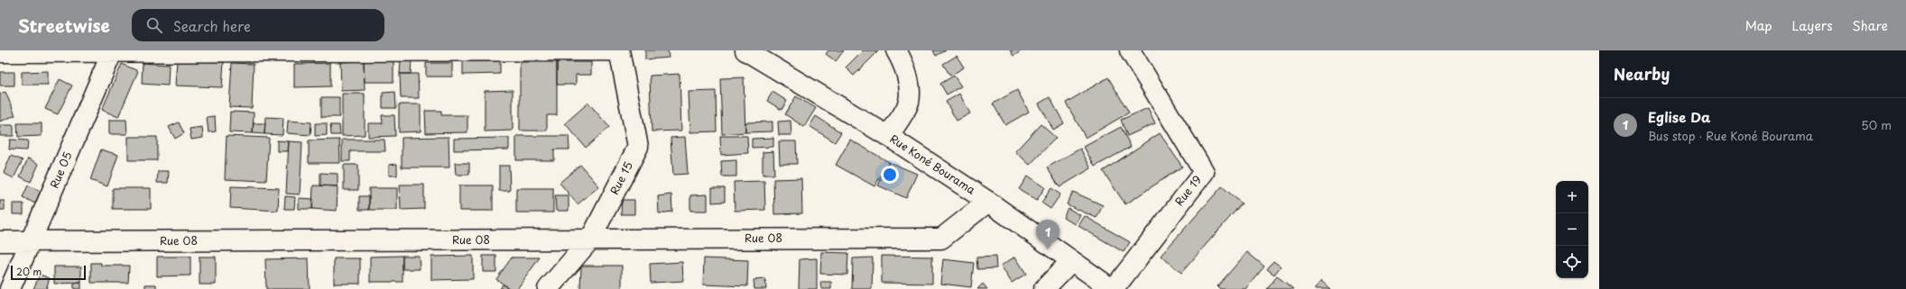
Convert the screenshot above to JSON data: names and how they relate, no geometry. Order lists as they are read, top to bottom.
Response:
{
  "streets": {
    "main road": [
      "Rue Koné Bourama",
      "Rue 05",
      "Rue 15",
      "Rue 19",
      "Rue 08"
    ]
  },
  "crossings": [
    ["Rue Koné Bourama", "Rue 19"],
    ["Rue Koné Bourama", "Rue 08"],
    ["Rue 05", "Rue 08"],
    ["Rue 15", "Rue 08"]
  ],
  "scale_bar": "20 m",
  "page": {
    "header": "Streetwise",
    "search": "Search here",
    "nav": ["Map", "Layers", "Share"],
    "heading": "Nearby",
    "list": [
      {
        "mark": "1",
        "name": "Eglise Da",
        "note": "Bus stop · Rue Koné Bourama",
        "value": "50 m"
      }
    ],
    "map_buttons": ["+", "−"],
    "pins": "1",
    "scale": "20 m"
  }
}
